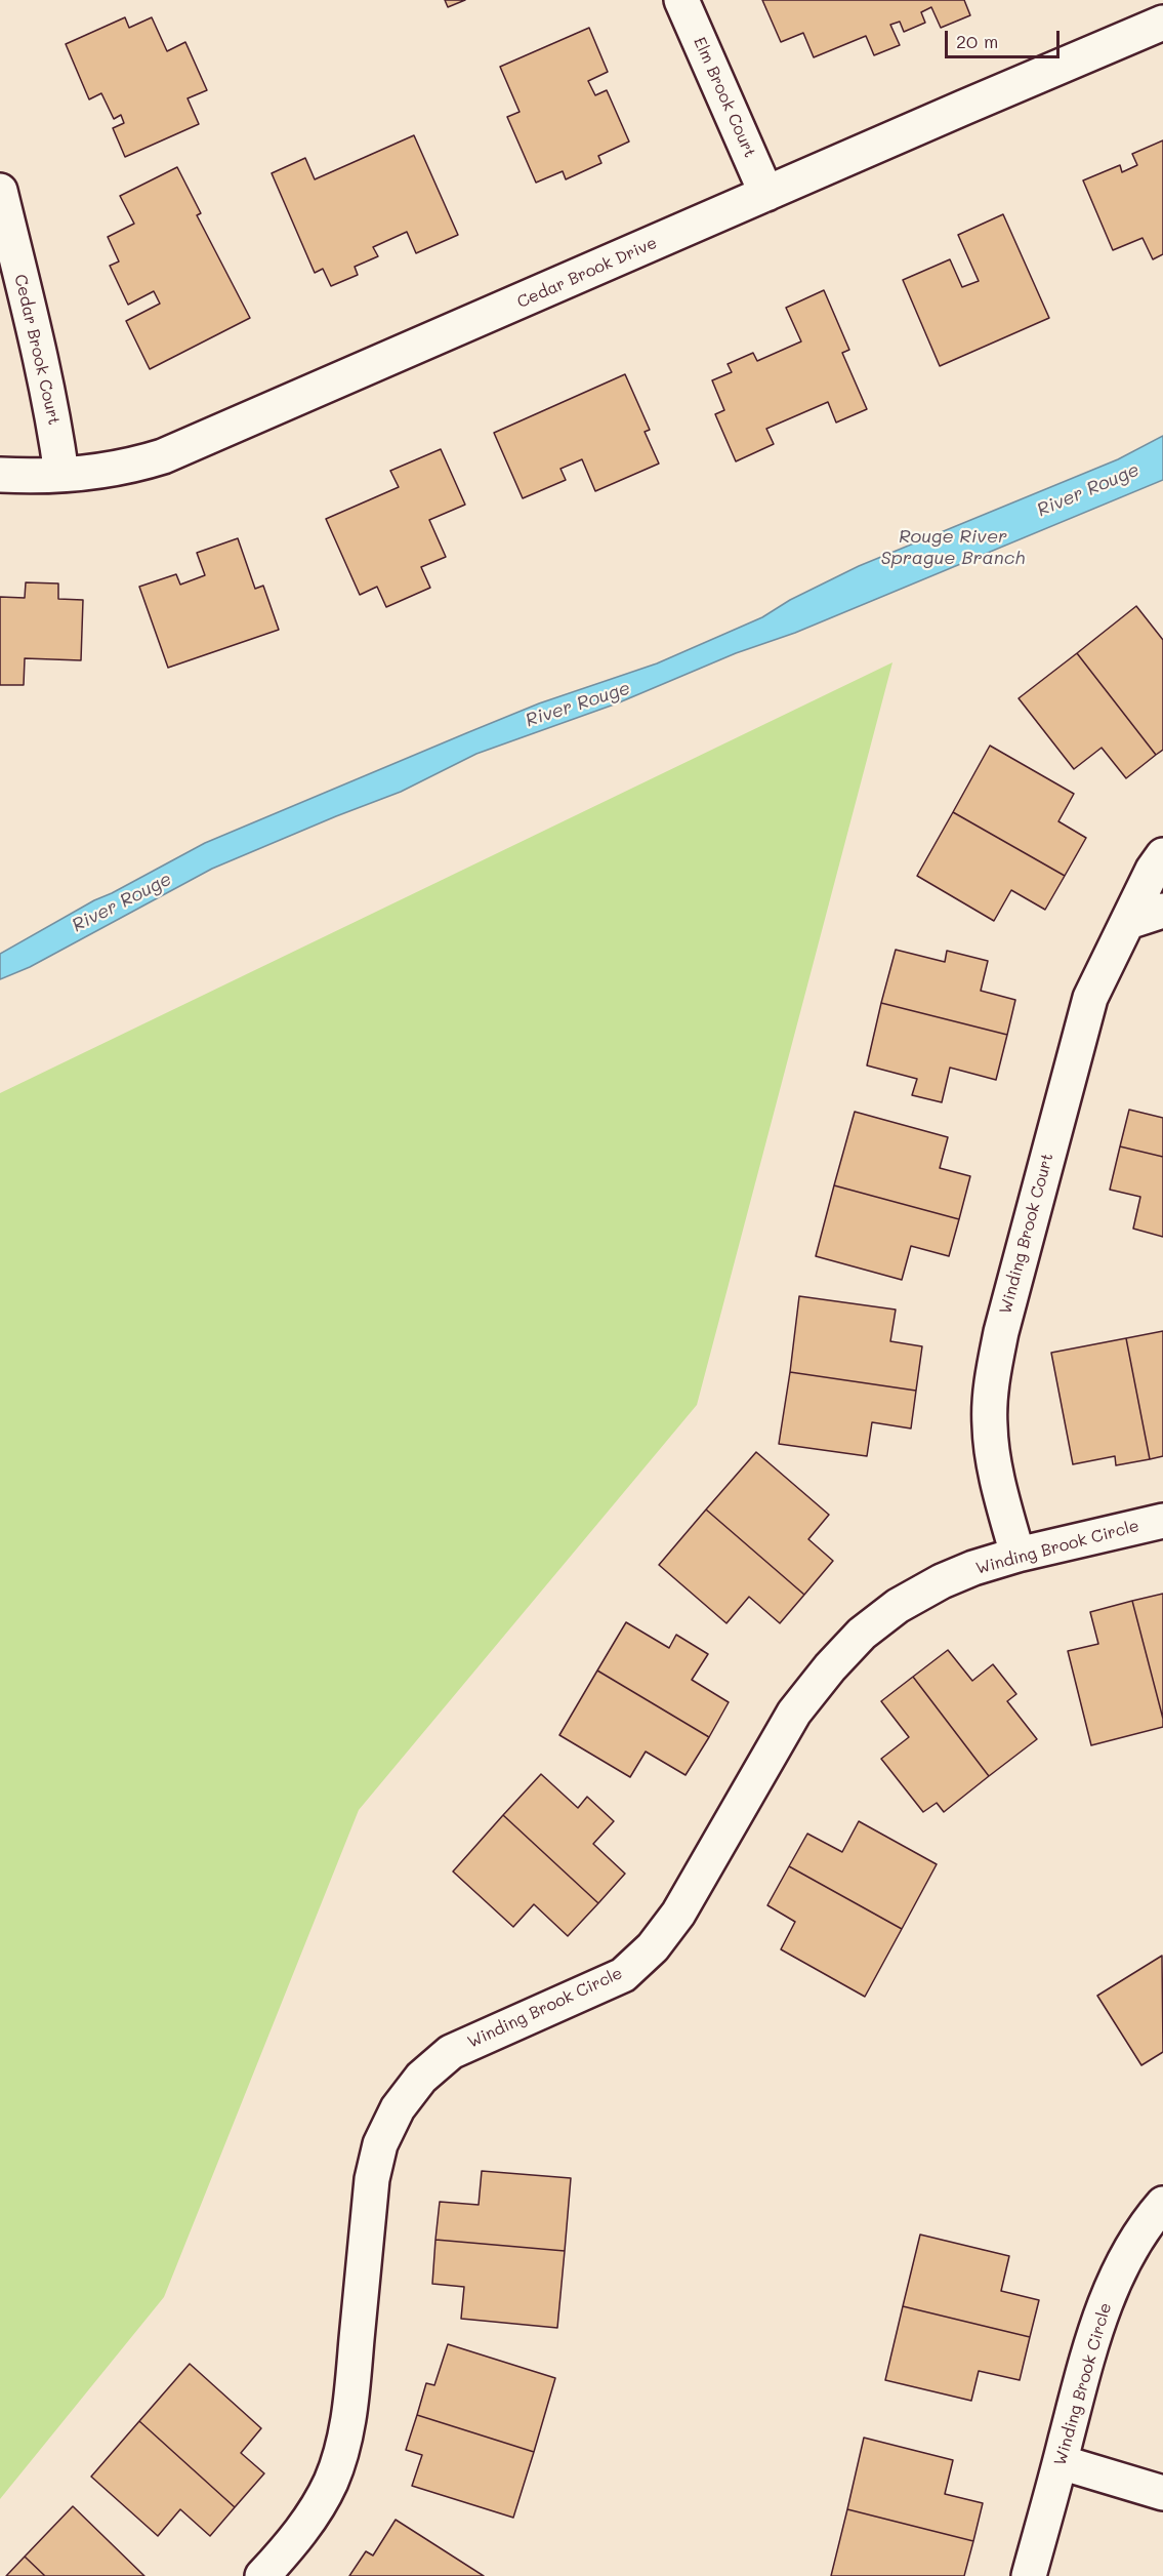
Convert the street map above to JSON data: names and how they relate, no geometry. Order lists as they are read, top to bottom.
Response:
{
  "streets": {
    "street": [
      "Elm Brook Court",
      "Cedar Brook Drive",
      "Cedar Brook Court",
      "Winding Brook Court",
      "Winding Brook Circle"
    ]
  },
  "crossings": [
    ["Elm Brook Court", "Cedar Brook Drive"],
    ["Cedar Brook Drive", "Cedar Brook Court"],
    ["Winding Brook Court", "Winding Brook Circle"]
  ],
  "water": ["River Rouge", "Rouge River Sprague Branch"],
  "scale_bar": "20 m"
}
